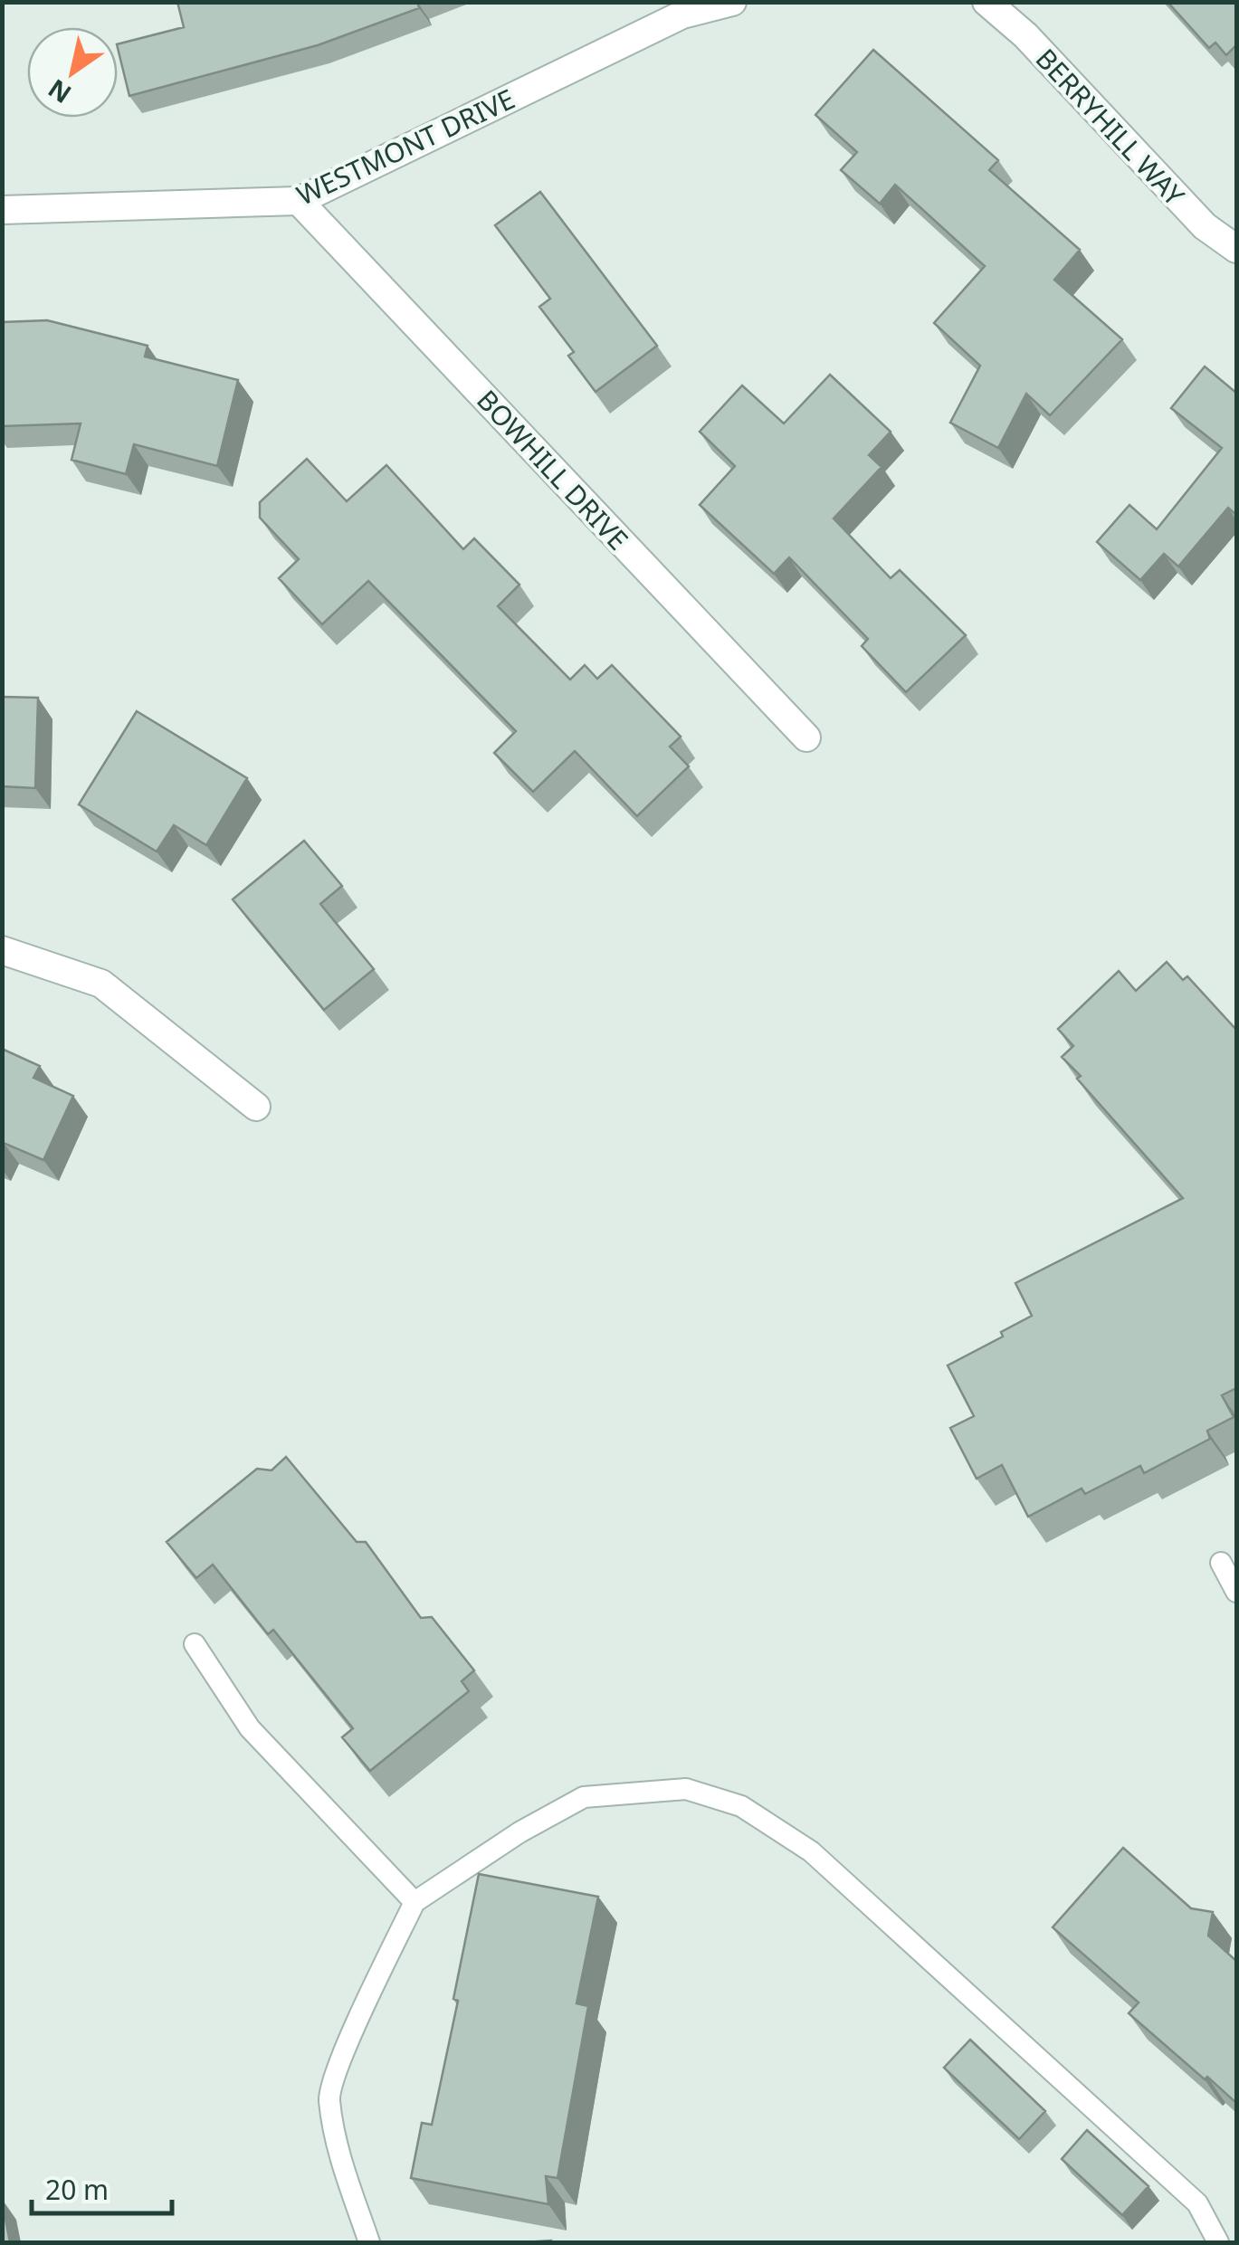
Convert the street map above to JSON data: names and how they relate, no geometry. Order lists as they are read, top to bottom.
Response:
{
  "streets": {
    "street": ["BERRYHILL WAY", "WESTMONT DRIVE", "BOWHILL DRIVE"]
  },
  "crossings": [
    ["WESTMONT DRIVE", "BOWHILL DRIVE"]
  ],
  "scale_bar": "20 m",
  "north": "bottom left"
}
